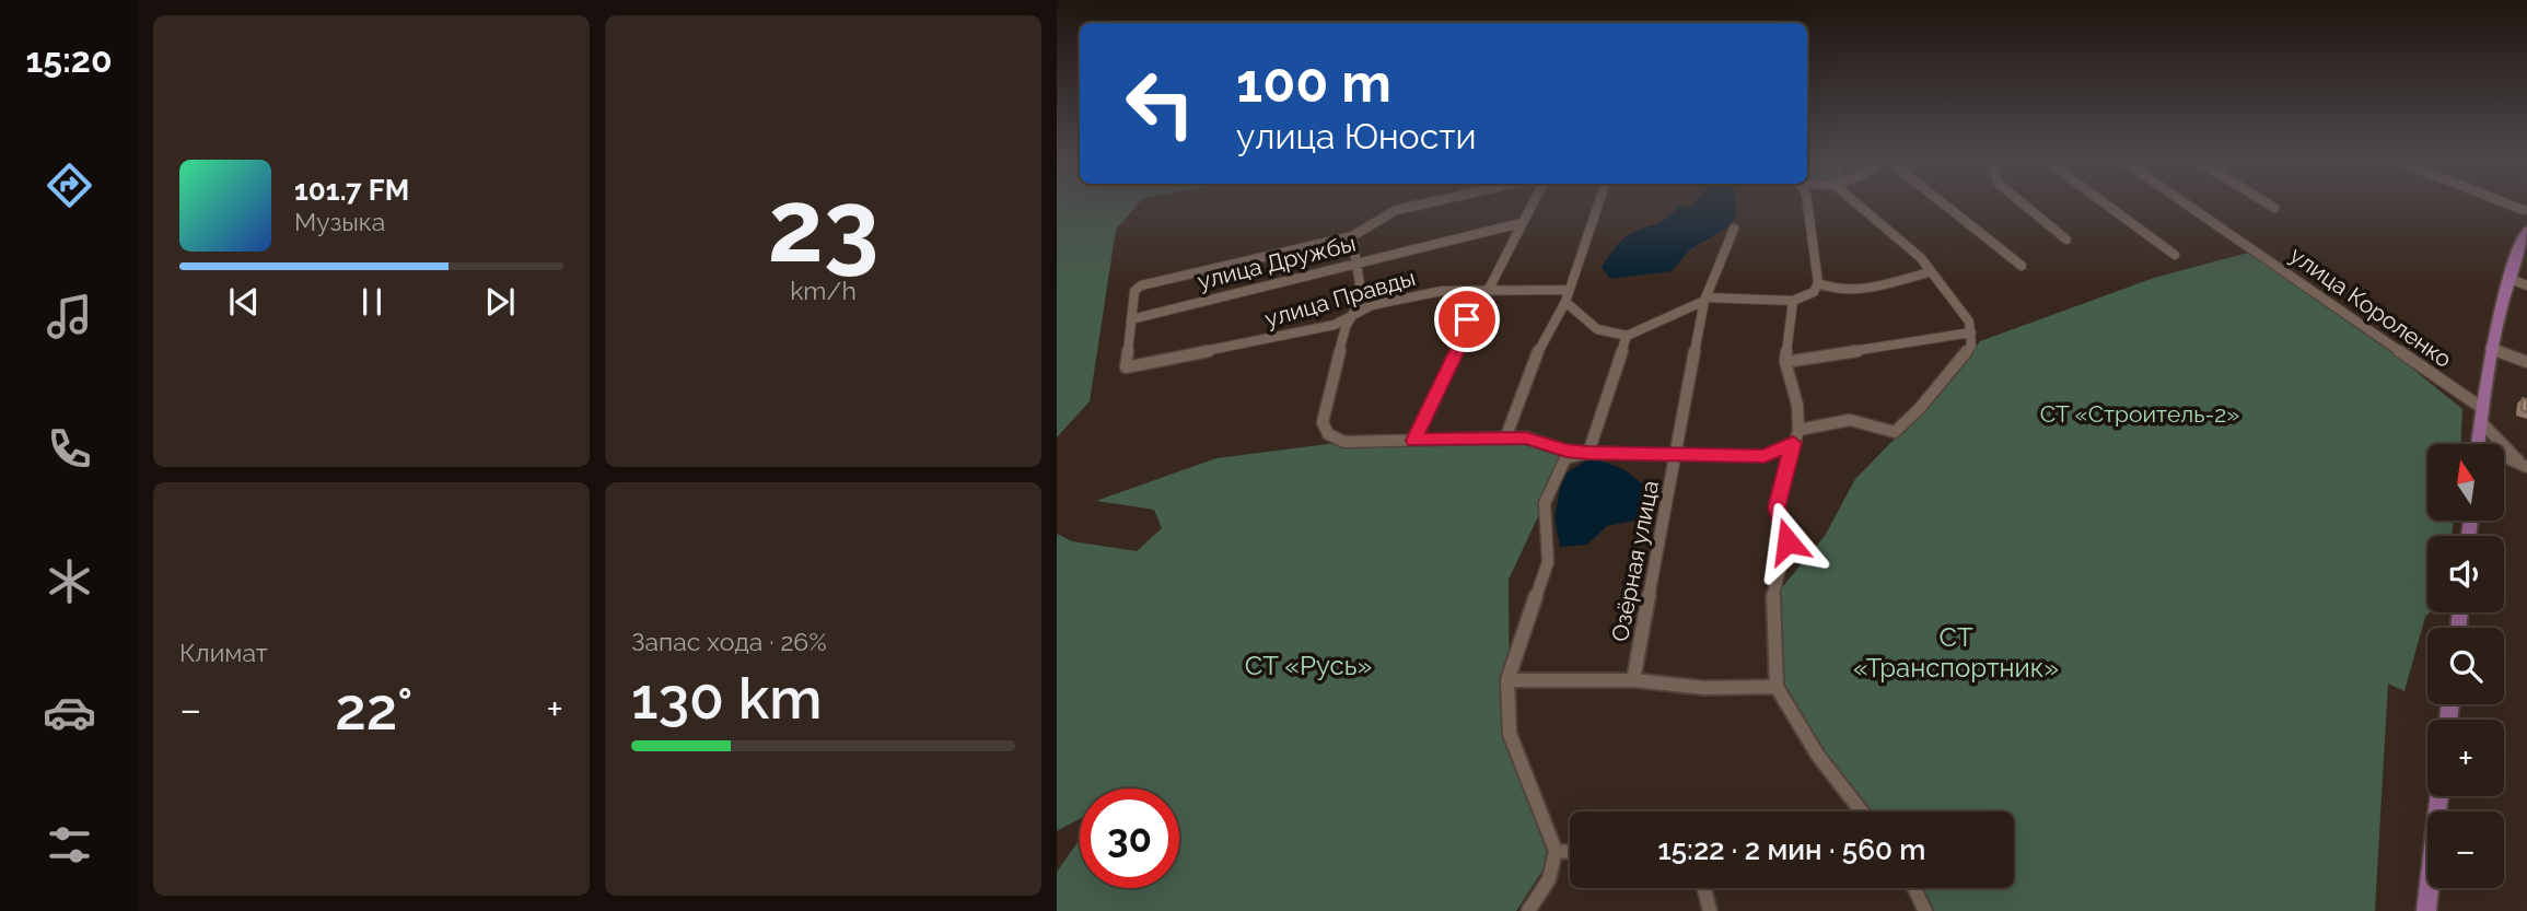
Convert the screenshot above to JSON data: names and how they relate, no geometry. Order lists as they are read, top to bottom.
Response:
{
  "streets": {
    "street": [
      "улица Дружбы",
      "улица Правды",
      "улица Короленко",
      "Озёрная улица"
    ]
  },
  "crossings": [
    ["улица Дружбы", "улица Правды"]
  ],
  "parks": ["СТ «Строитель-2»", "СТ «Транспортник»", "СТ «Русь»"],
  "north": "top",
  "page": {
    "tabs": "15:20",
    "tile": [
      ["23", "km/h"],
      "Климат",
      ["Запас хода · 26%", "130 km"]
    ],
    "turn": ["100 m", "улица Юности"],
    "song": ["101.7 FM", "Музыка"],
    "map_buttons": ["+", "−"],
    "heat": ["−", "22°", "+"],
    "limit": "30",
    "trip": "15:22 · 2 мин · 560 m"
  }
}
